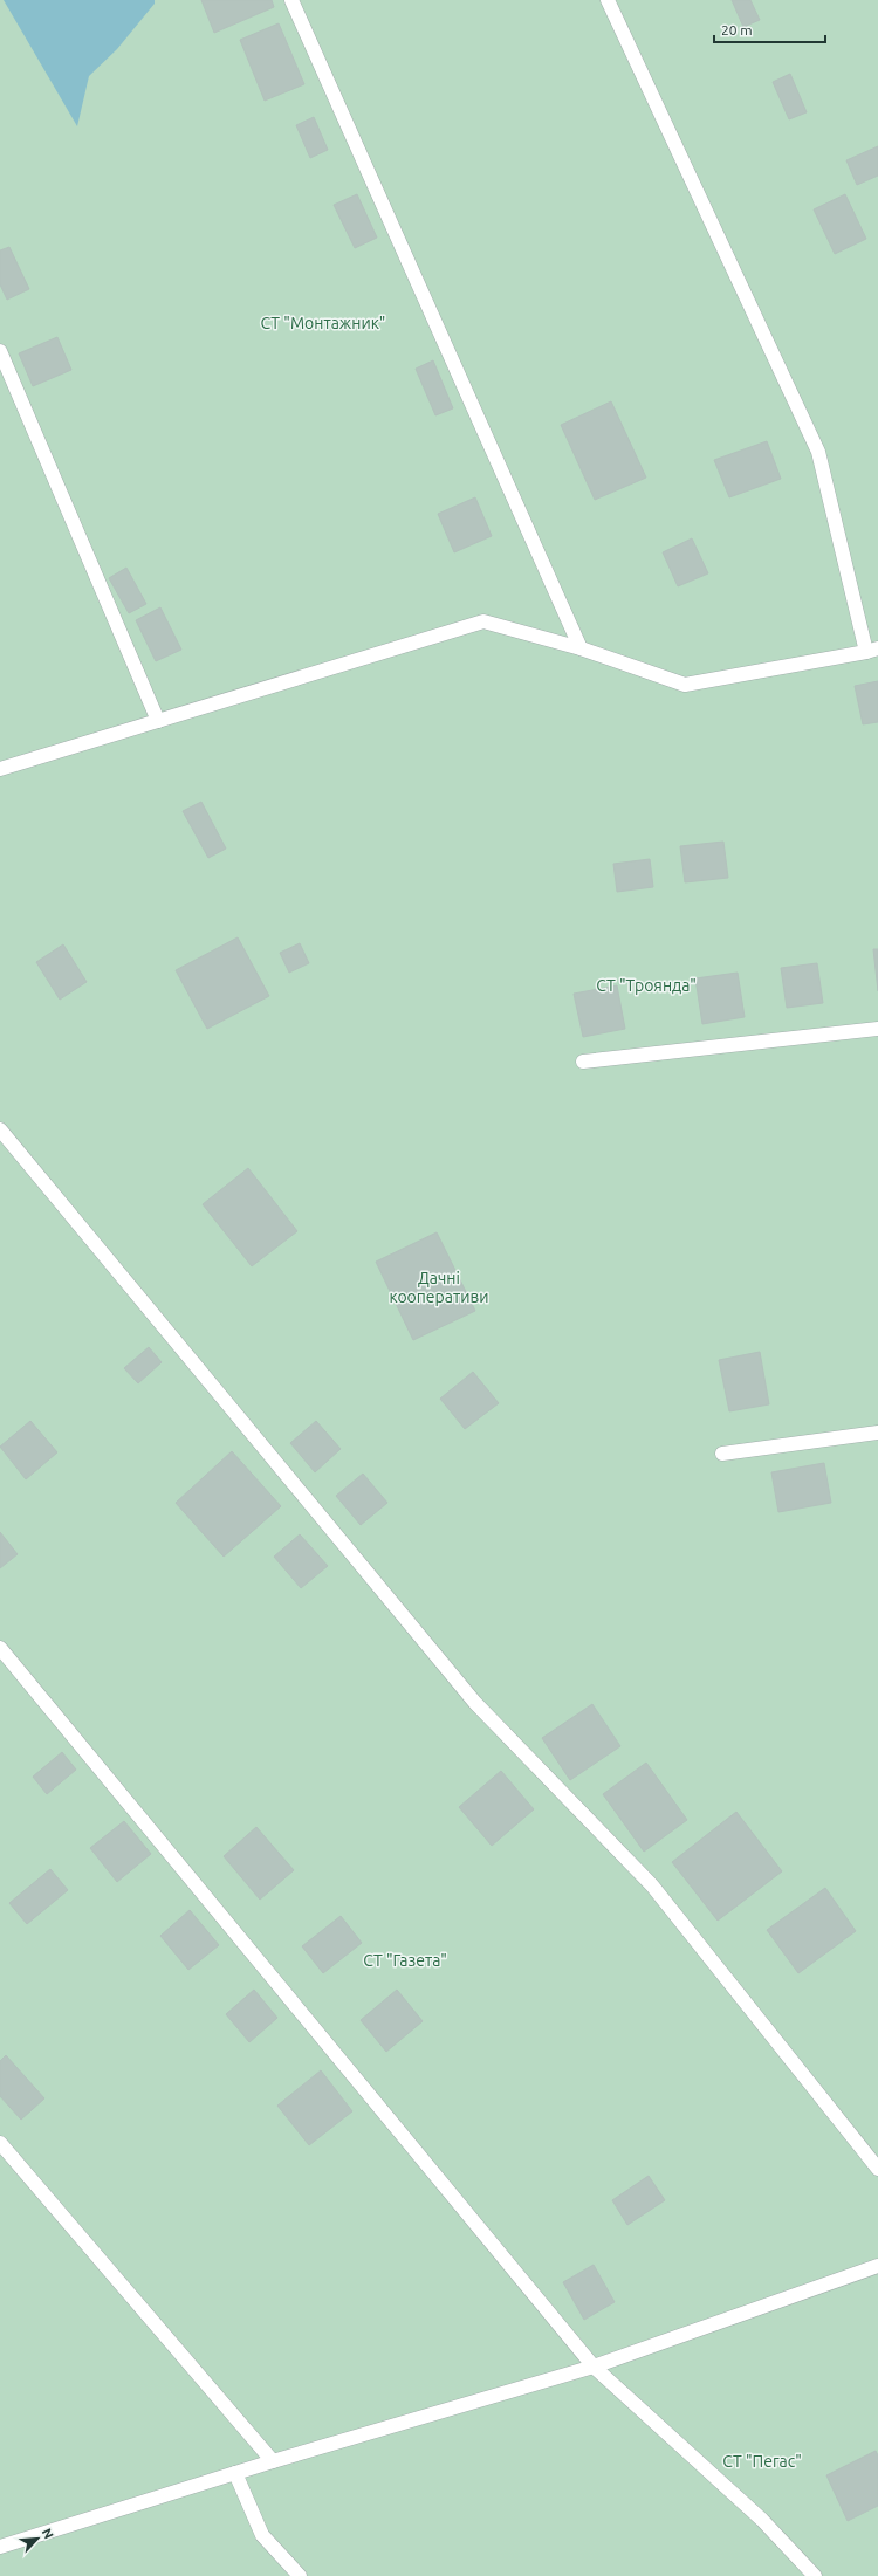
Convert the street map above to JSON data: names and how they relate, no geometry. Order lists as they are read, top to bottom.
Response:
{
  "parks": [
    "СТ \"Монтажник\"",
    "СТ \"Троянда\"",
    "Дачні кооперативи",
    "СТ \"Газета\"",
    "СТ \"Пегас\""
  ],
  "scale_bar": "20 m",
  "north": "top right"
}
